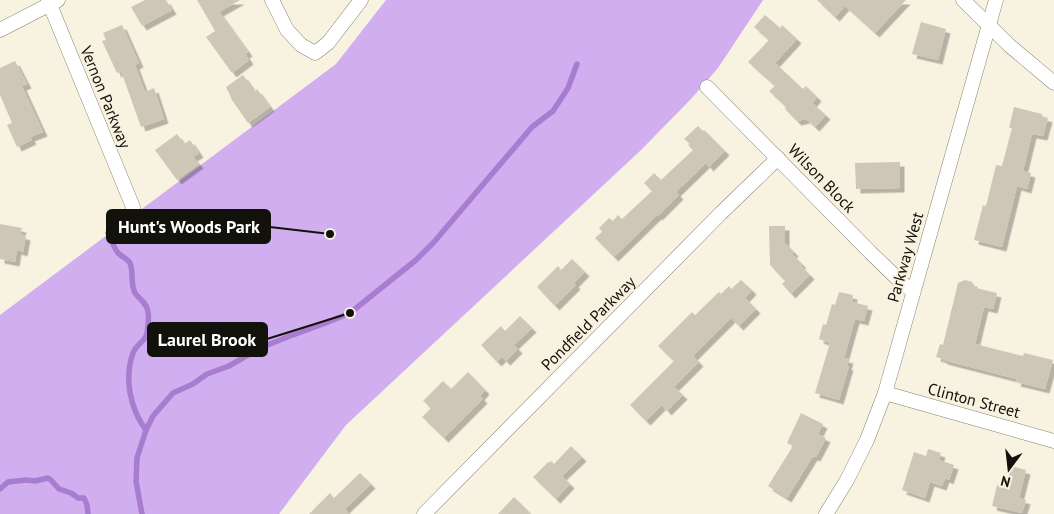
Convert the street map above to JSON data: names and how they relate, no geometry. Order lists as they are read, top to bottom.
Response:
{
  "streets": {
    "street": [
      "Vernon Parkway",
      "Wilson Block",
      "Parkway West",
      "Pondfield Parkway",
      "Clinton Street"
    ]
  },
  "crossings": [
    ["Wilson Block", "Parkway West"],
    ["Wilson Block", "Pondfield Parkway"],
    ["Parkway West", "Clinton Street"]
  ],
  "places": ["Hunt's Woods Park", "Laurel Brook"],
  "north": "bottom"
}
